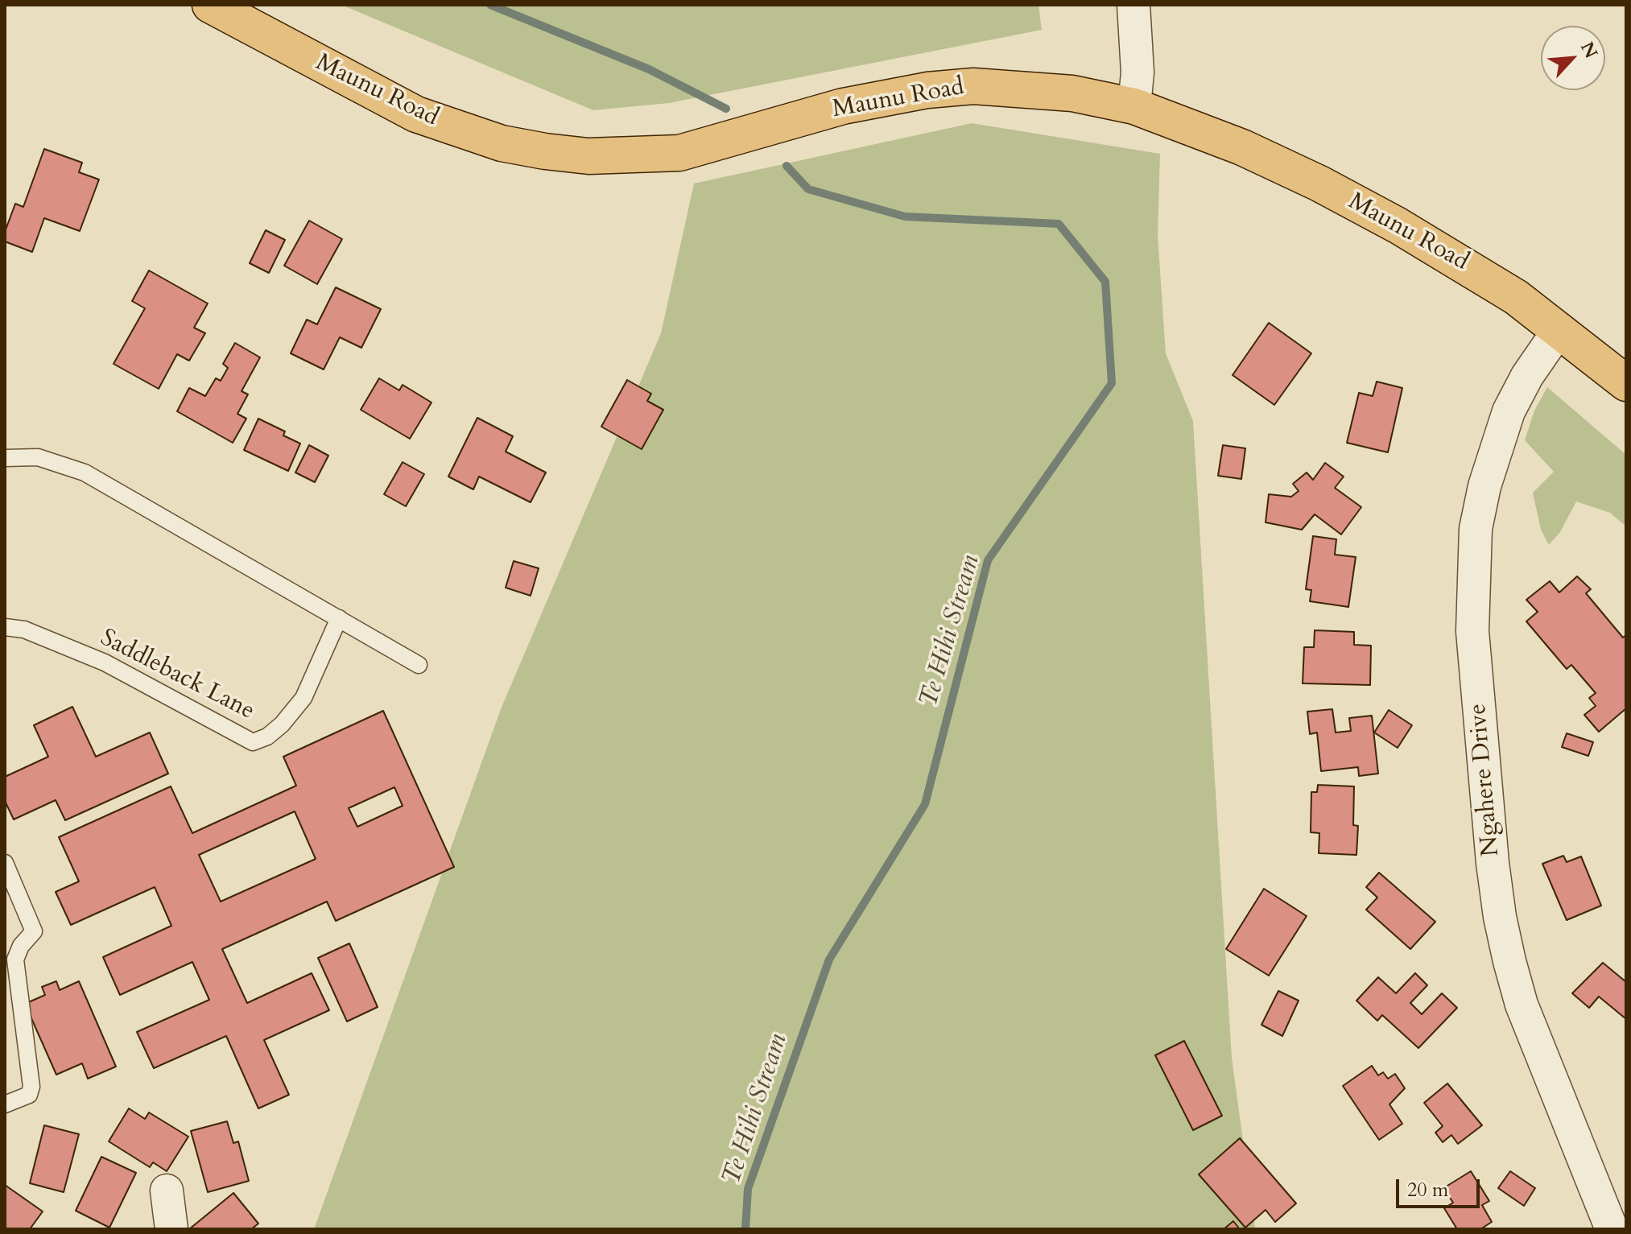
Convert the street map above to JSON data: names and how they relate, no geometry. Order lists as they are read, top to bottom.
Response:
{
  "streets": {
    "main road": ["Maunu Road"],
    "street": ["Ngahere Drive"],
    "lane": ["Saddleback Lane"]
  },
  "crossings": [
    ["Maunu Road", "Ngahere Drive"]
  ],
  "water": ["Te Hihi Stream"],
  "scale_bar": "20 m",
  "north": "top right"
}
